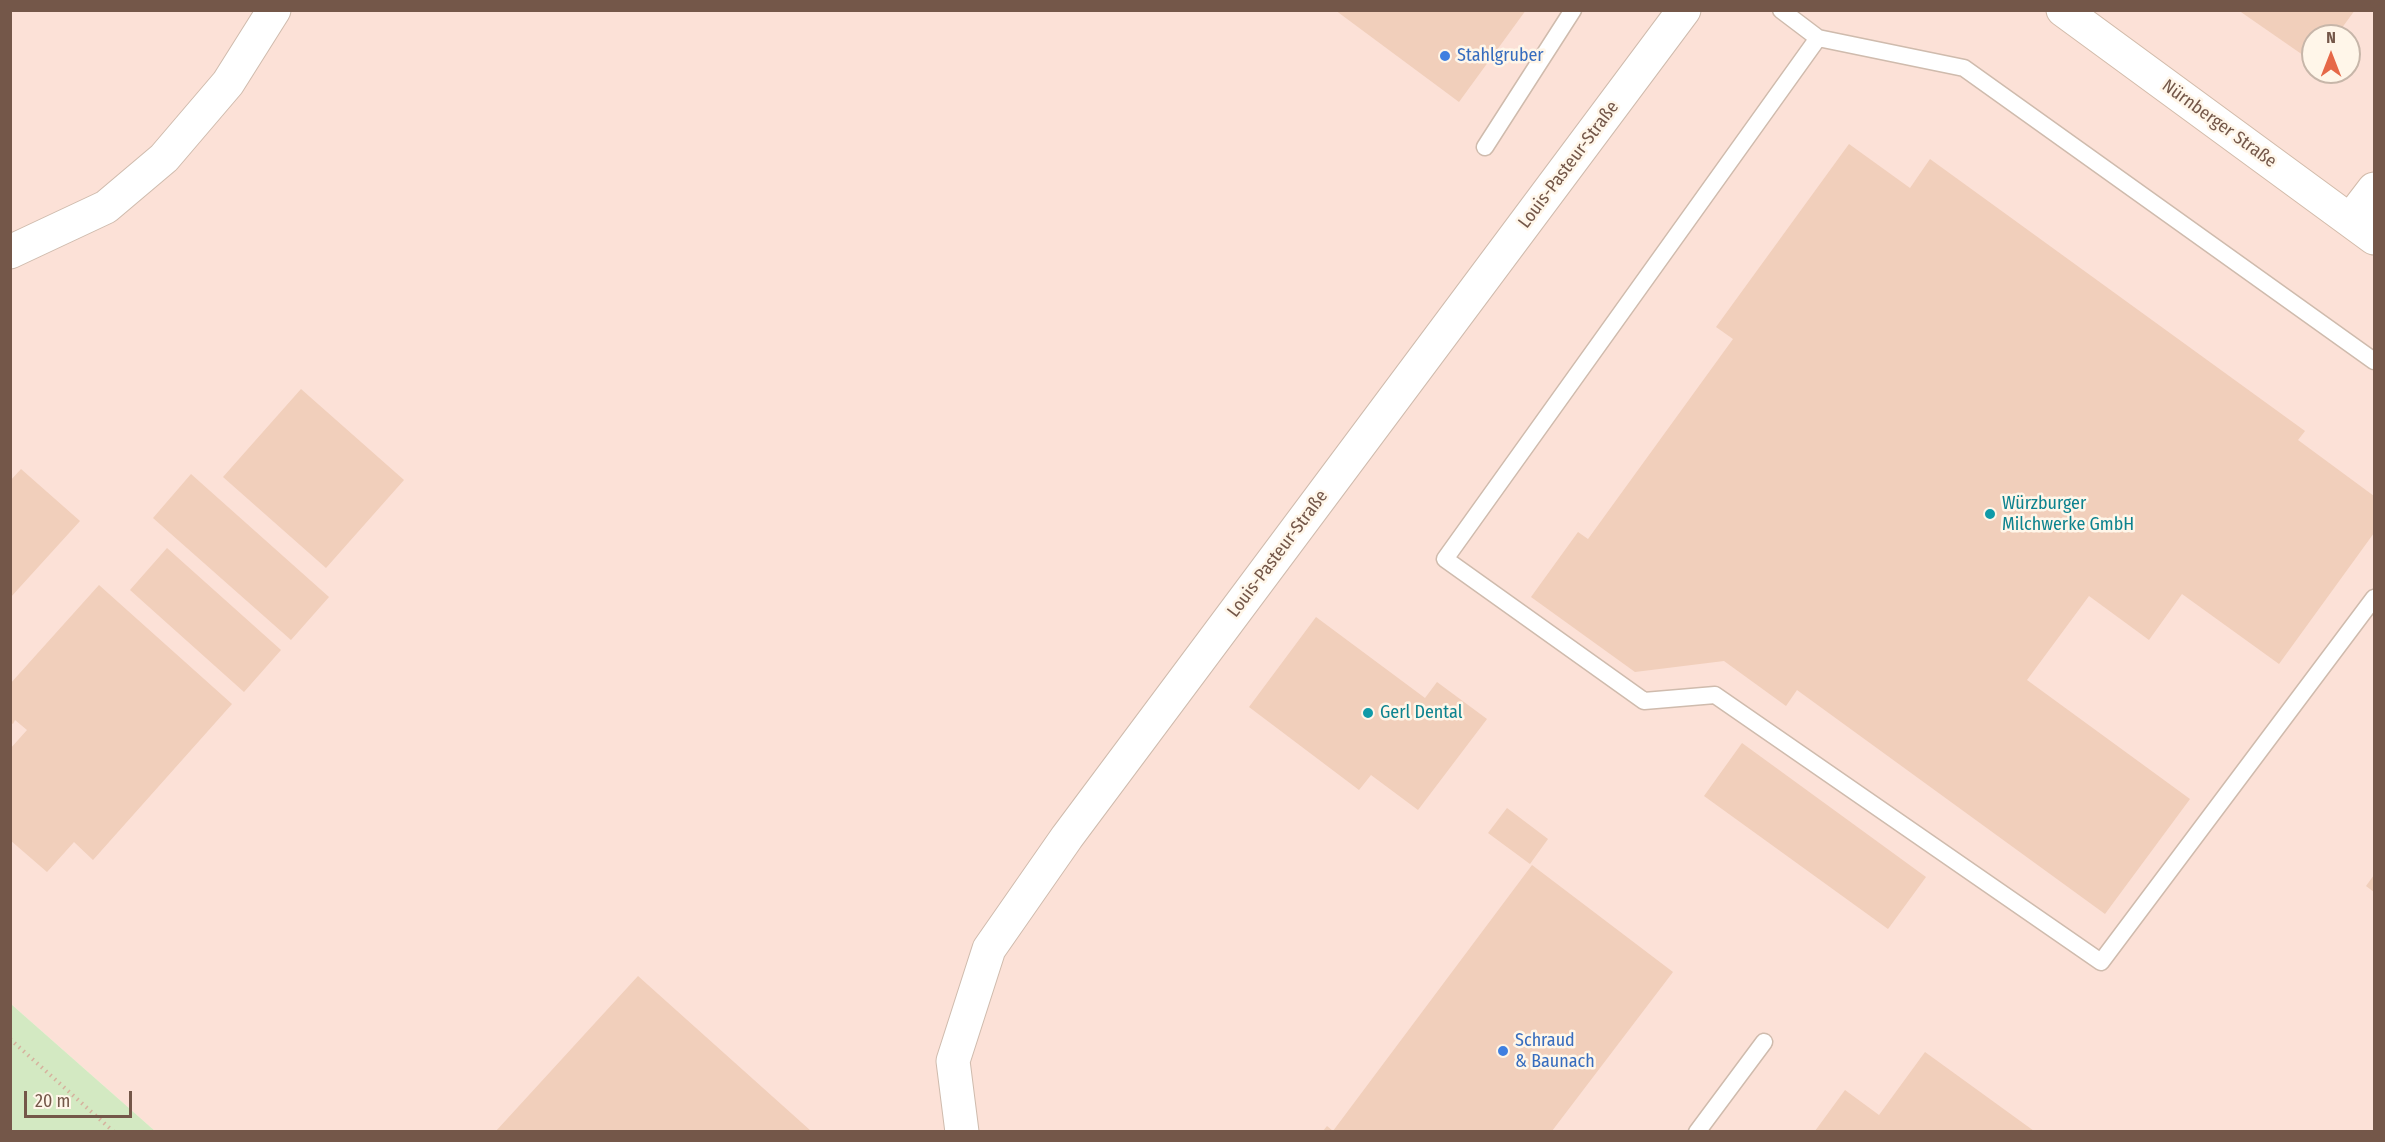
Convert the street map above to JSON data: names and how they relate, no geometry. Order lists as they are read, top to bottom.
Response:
{
  "streets": {
    "street": ["Nürnberger Straße", "Louis-Pasteur-Straße"]
  },
  "places": [
    "Stahlgruber",
    "Würzburger Milchwerke GmbH",
    "Gerl Dental",
    "Schraud & Baunach"
  ],
  "scale_bar": "20 m",
  "north": "top"
}
